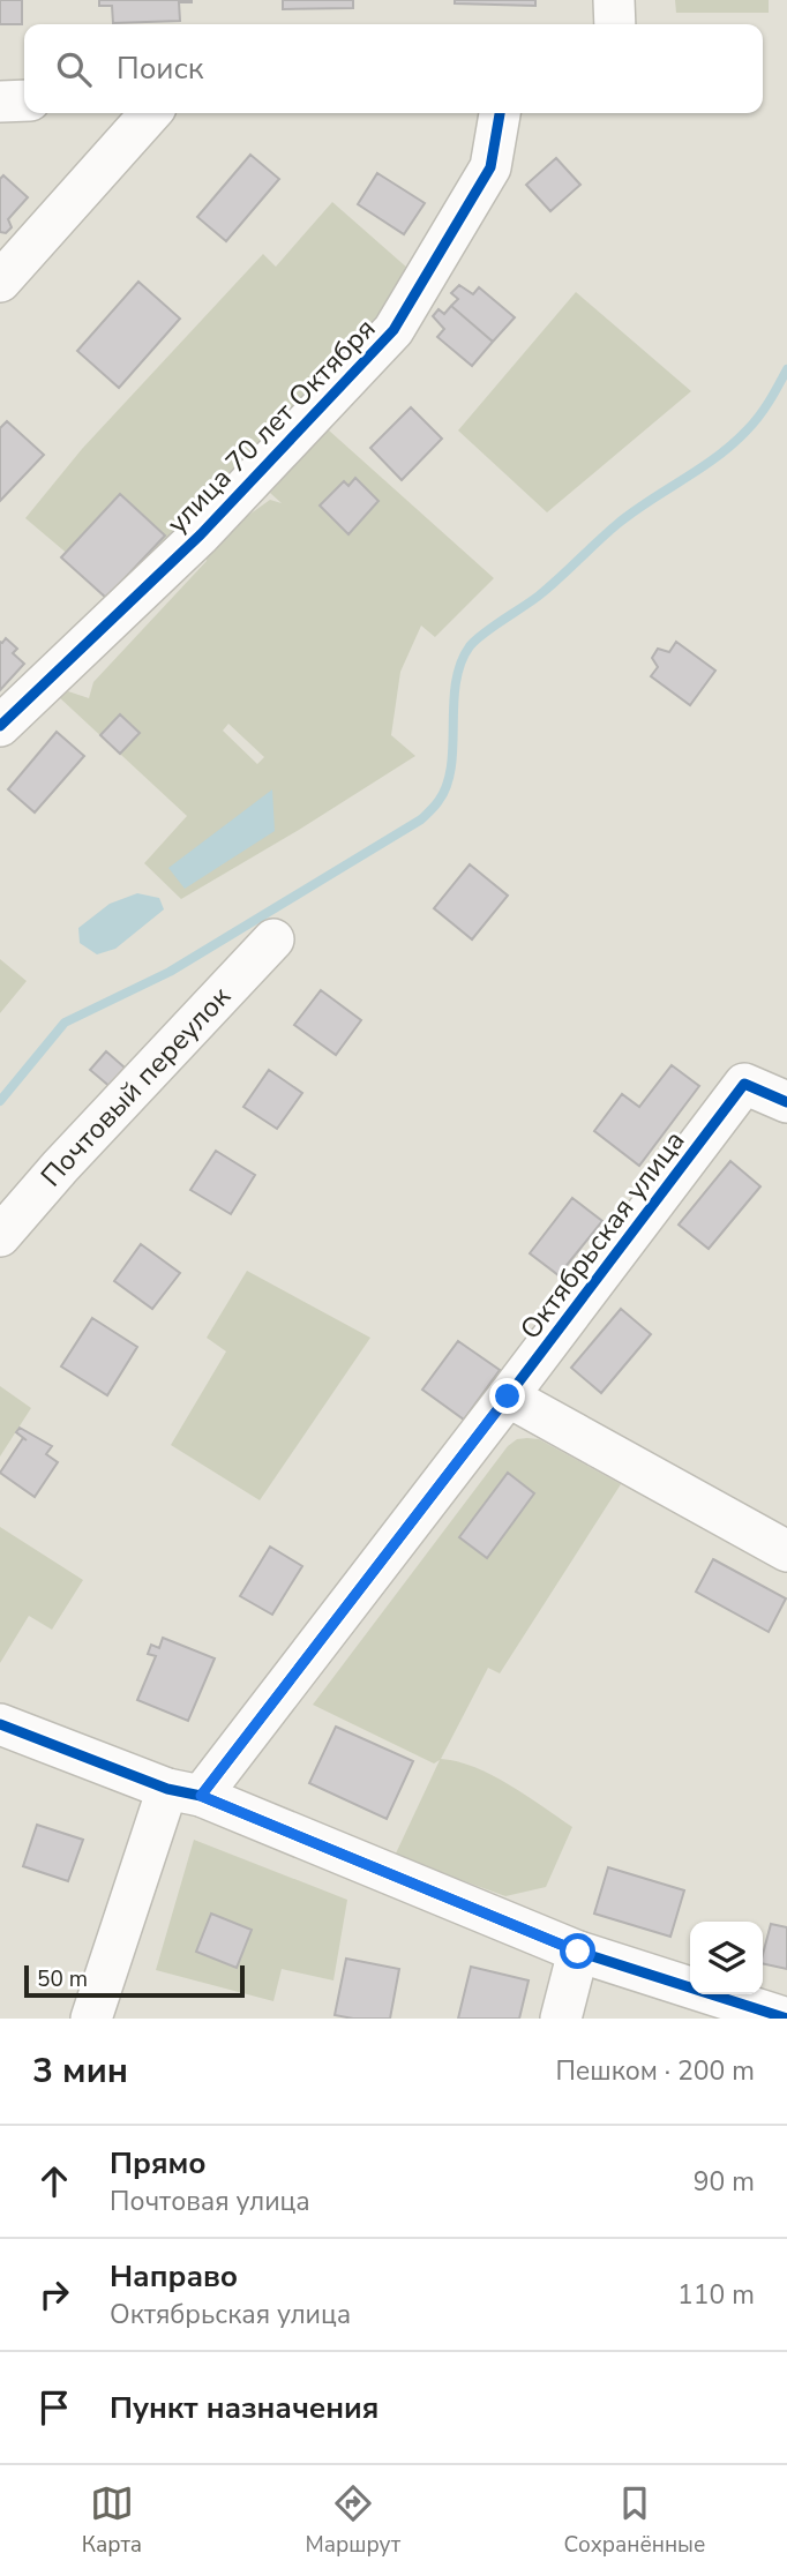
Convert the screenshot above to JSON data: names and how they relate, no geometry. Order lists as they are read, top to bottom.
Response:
{
  "streets": {
    "street": ["улица 70 лет Октября", "Почтовый переулок", "Октябрьская улица"]
  },
  "scale_bar": "50 m",
  "page": {
    "search": "Поиск",
    "scale": "50 m",
    "heading": ["3 мин", "Пешком · 200 m"],
    "list": [
      ["Прямо", "Почтовая улица", "90 m"],
      ["Направо", "Октябрьская улица", "110 m"],
      "Пункт назначения"
    ],
    "nav": ["Карта", "Маршрут", "Сохранённые"]
  }
}
